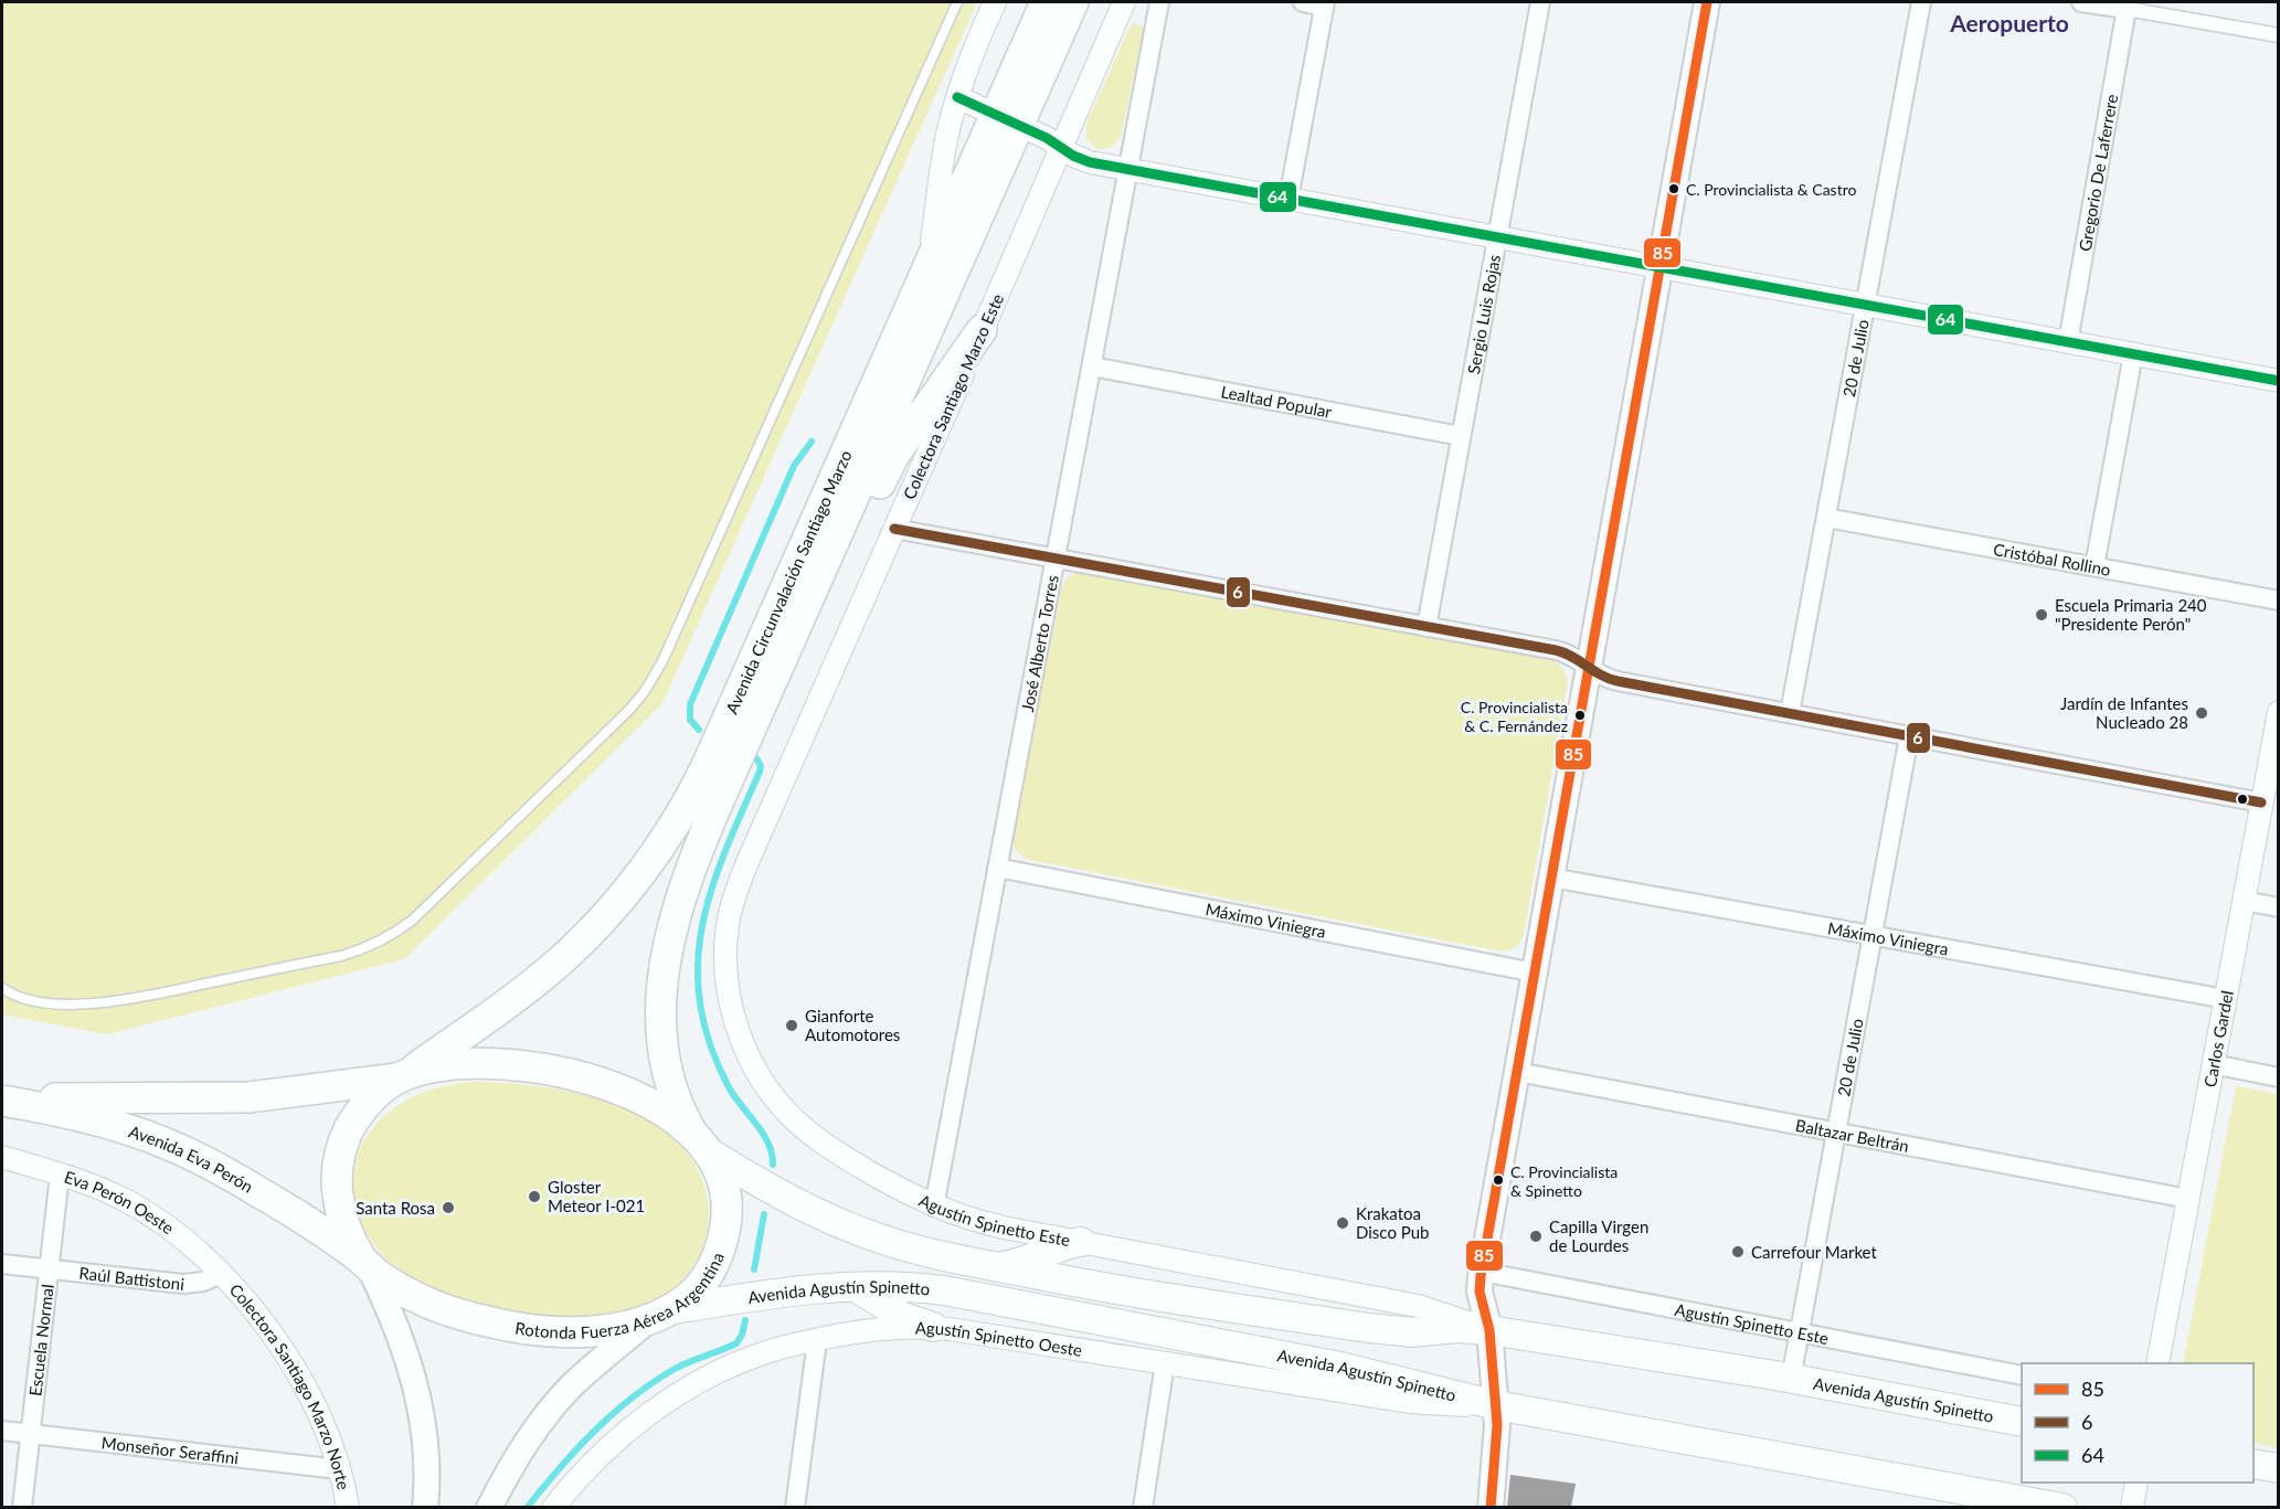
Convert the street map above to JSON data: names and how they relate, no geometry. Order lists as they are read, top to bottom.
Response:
{
  "streets": {
    "highway": ["Avenida Circunvalación Santiago Marzo", "Avenida Eva Perón", "Rotonda Fuerza Aérea Argentina"],
    "main road": ["Avenida Agustín Spinetto"],
    "street": [
      "Gregorio De Laferrere",
      "Sergio Luis Rojas",
      "20 de Julio",
      "Colectora Santiago Marzo Este",
      "Lealtad Popular",
      "Cristóbal Rollino",
      "José Alberto Torres",
      "Máximo Viniegra",
      "Carlos Gardel",
      "Baltazar Beltrán",
      "Eva Perón Oeste",
      "Agustín Spinetto Este",
      "Raúl Battistoni",
      "Agustín Spinetto Oeste",
      "Escuela Normal",
      "Colectora Santiago Marzo Norte",
      "Monseñor Seraffini"
    ]
  },
  "crossings": [
    ["Sergio Luis Rojas", "Lealtad Popular"],
    ["20 de Julio", "Cristóbal Rollino"],
    ["20 de Julio", "Máximo Viniegra"],
    ["20 de Julio", "Baltazar Beltrán"],
    ["20 de Julio", "Agustín Spinetto Este"],
    ["20 de Julio", "Avenida Agustín Spinetto"],
    ["Colectora Santiago Marzo Este", "Agustín Spinetto Este"],
    ["Lealtad Popular", "José Alberto Torres"],
    ["Avenida Circunvalación Santiago Marzo", "Avenida Eva Perón"],
    ["Avenida Circunvalación Santiago Marzo", "Rotonda Fuerza Aérea Argentina"],
    ["Avenida Circunvalación Santiago Marzo", "Avenida Agustín Spinetto"],
    ["José Alberto Torres", "Máximo Viniegra"],
    ["José Alberto Torres", "Agustín Spinetto Este"],
    ["Máximo Viniegra", "Carlos Gardel"],
    ["Carlos Gardel", "Baltazar Beltrán"],
    ["Avenida Eva Perón", "Rotonda Fuerza Aérea Argentina"],
    ["Eva Perón Oeste", "Raúl Battistoni"],
    ["Eva Perón Oeste", "Escuela Normal"],
    ["Eva Perón Oeste", "Colectora Santiago Marzo Norte"],
    ["Agustín Spinetto Este", "Avenida Agustín Spinetto"],
    ["Raúl Battistoni", "Escuela Normal"],
    ["Raúl Battistoni", "Colectora Santiago Marzo Norte"],
    ["Rotonda Fuerza Aérea Argentina", "Avenida Agustín Spinetto"],
    ["Avenida Agustín Spinetto", "Agustín Spinetto Oeste"],
    ["Escuela Normal", "Monseñor Seraffini"],
    ["Colectora Santiago Marzo Norte", "Monseñor Seraffini"]
  ],
  "districts": ["Aeropuerto"],
  "places": [
    "C. Provincialista & Castro",
    "Escuela Primaria 240 \"Presidente Perón\"",
    "Jardín de Infantes Nucleado 28",
    "C. Provincialista & C. Fernández",
    "Gianforte Automotores",
    "C. Provincialista & Spinetto",
    "Gloster Meteor I-021",
    "Santa Rosa",
    "Krakatoa Disco Pub",
    "Capilla Virgen de Lourdes",
    "Carrefour Market"
  ],
  "lines": ["transit line 85", "transit line 64", "transit line 6"],
  "legend": ["85", "6", "64"]
}
